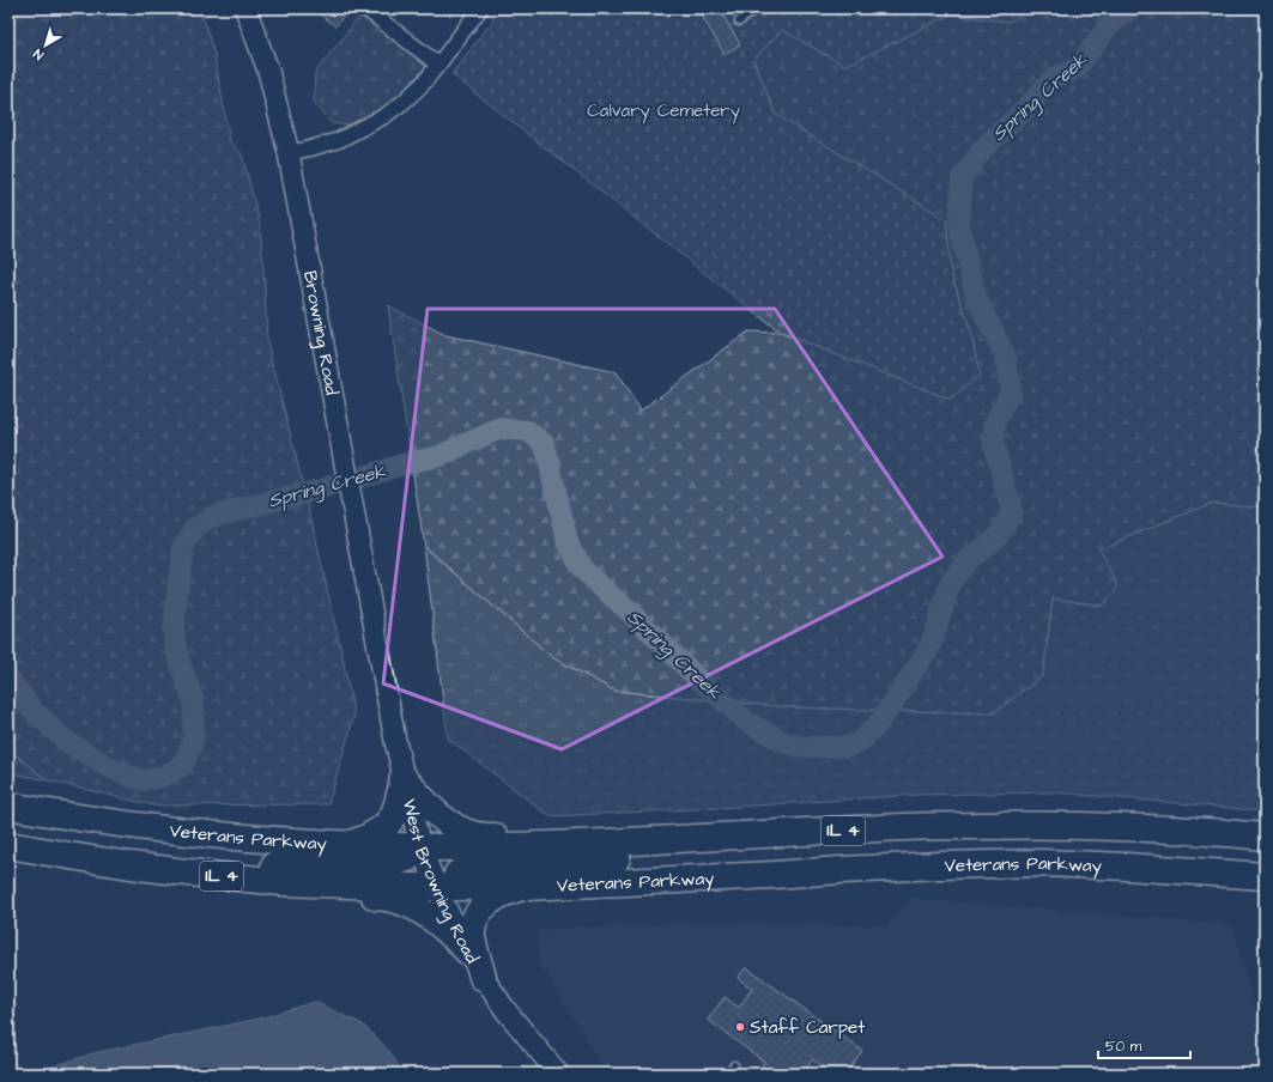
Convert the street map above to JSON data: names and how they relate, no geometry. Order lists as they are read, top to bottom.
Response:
{
  "streets": {
    "highway": ["IL 4", "Veterans Parkway"],
    "street": ["Browning Road", "West Browning Road"]
  },
  "crossings": [
    ["Browning Road", "West Browning Road"],
    ["Veterans Parkway", "West Browning Road"]
  ],
  "water": ["Spring Creek"],
  "parks": ["Calvary Cemetery"],
  "places": ["Staff Carpet"],
  "scale_bar": "50 m",
  "north": "bottom left"
}
